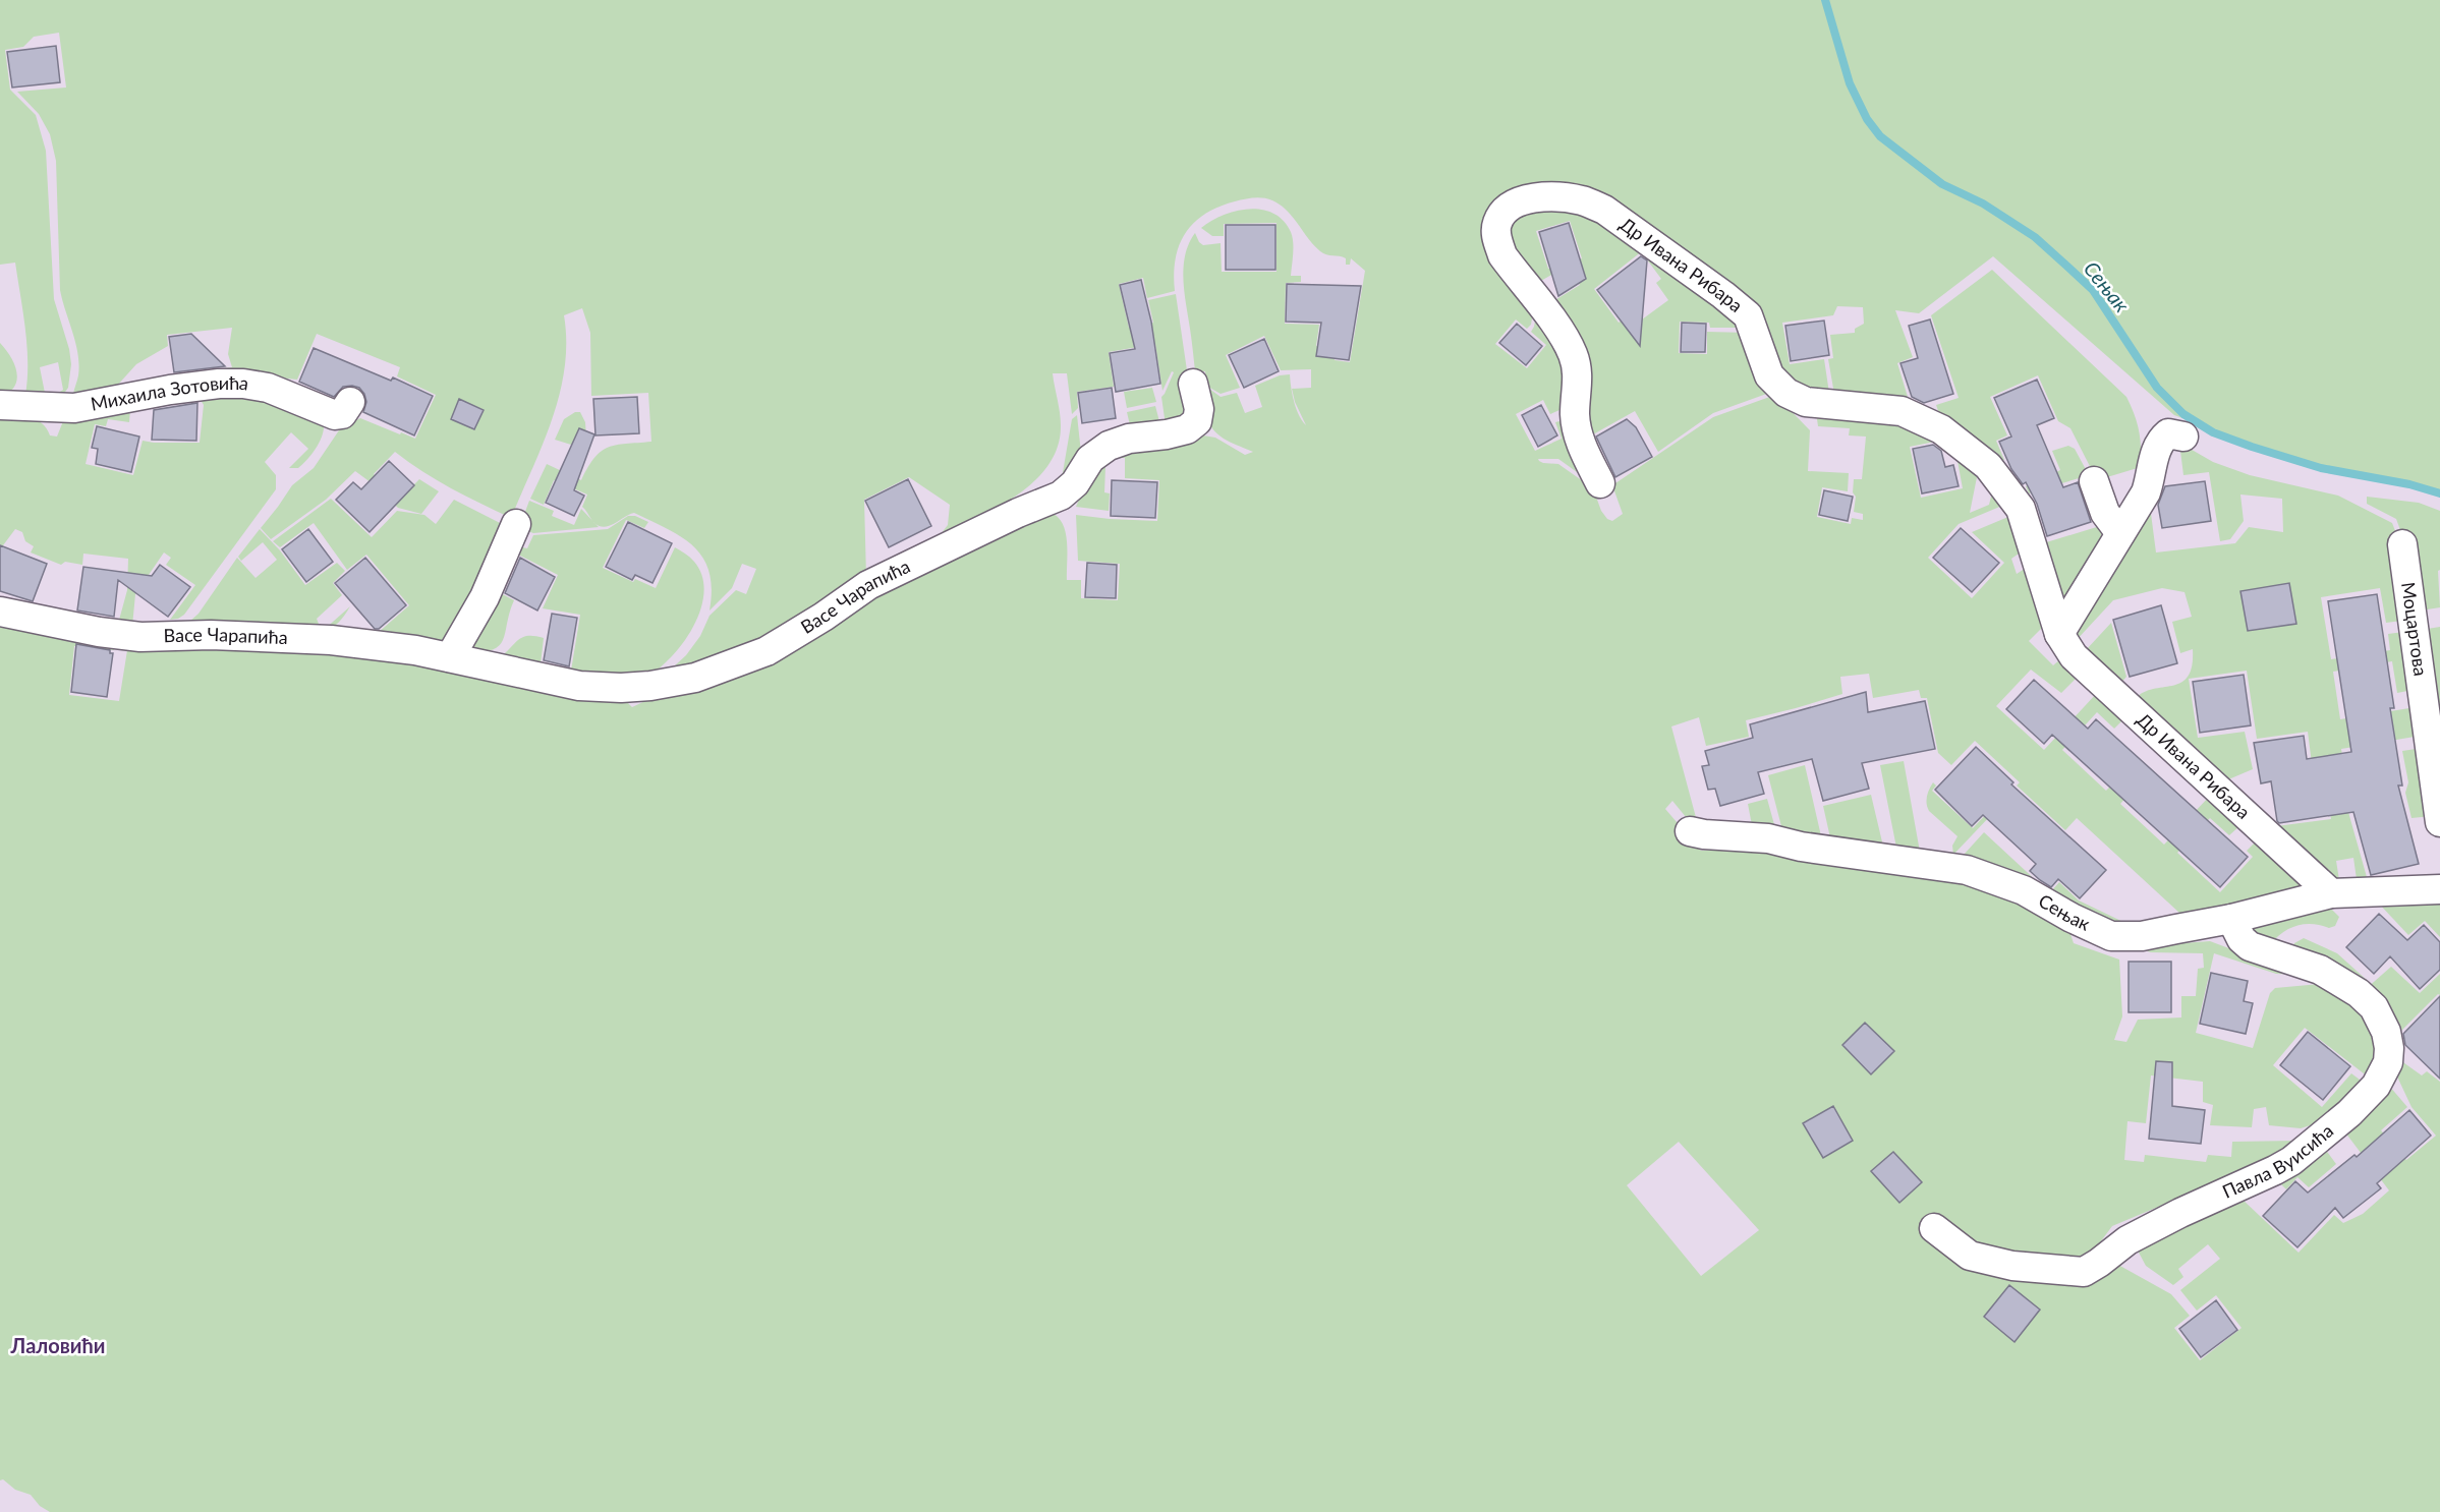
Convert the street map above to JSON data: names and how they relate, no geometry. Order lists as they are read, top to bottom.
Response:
{
  "streets": {
    "street": [
      "Др Ивана Рибара",
      "Михаила Зотовића",
      "Васе Чарапића",
      "Моцартова",
      "Сењак",
      "Павла Вуисића"
    ]
  },
  "crossings": [
    ["Др Ивана Рибара", "Сењак"],
    ["Сењак", "Павла Вуисића"]
  ],
  "districts": ["Лаловићи"],
  "water": ["Сењак"]
}
